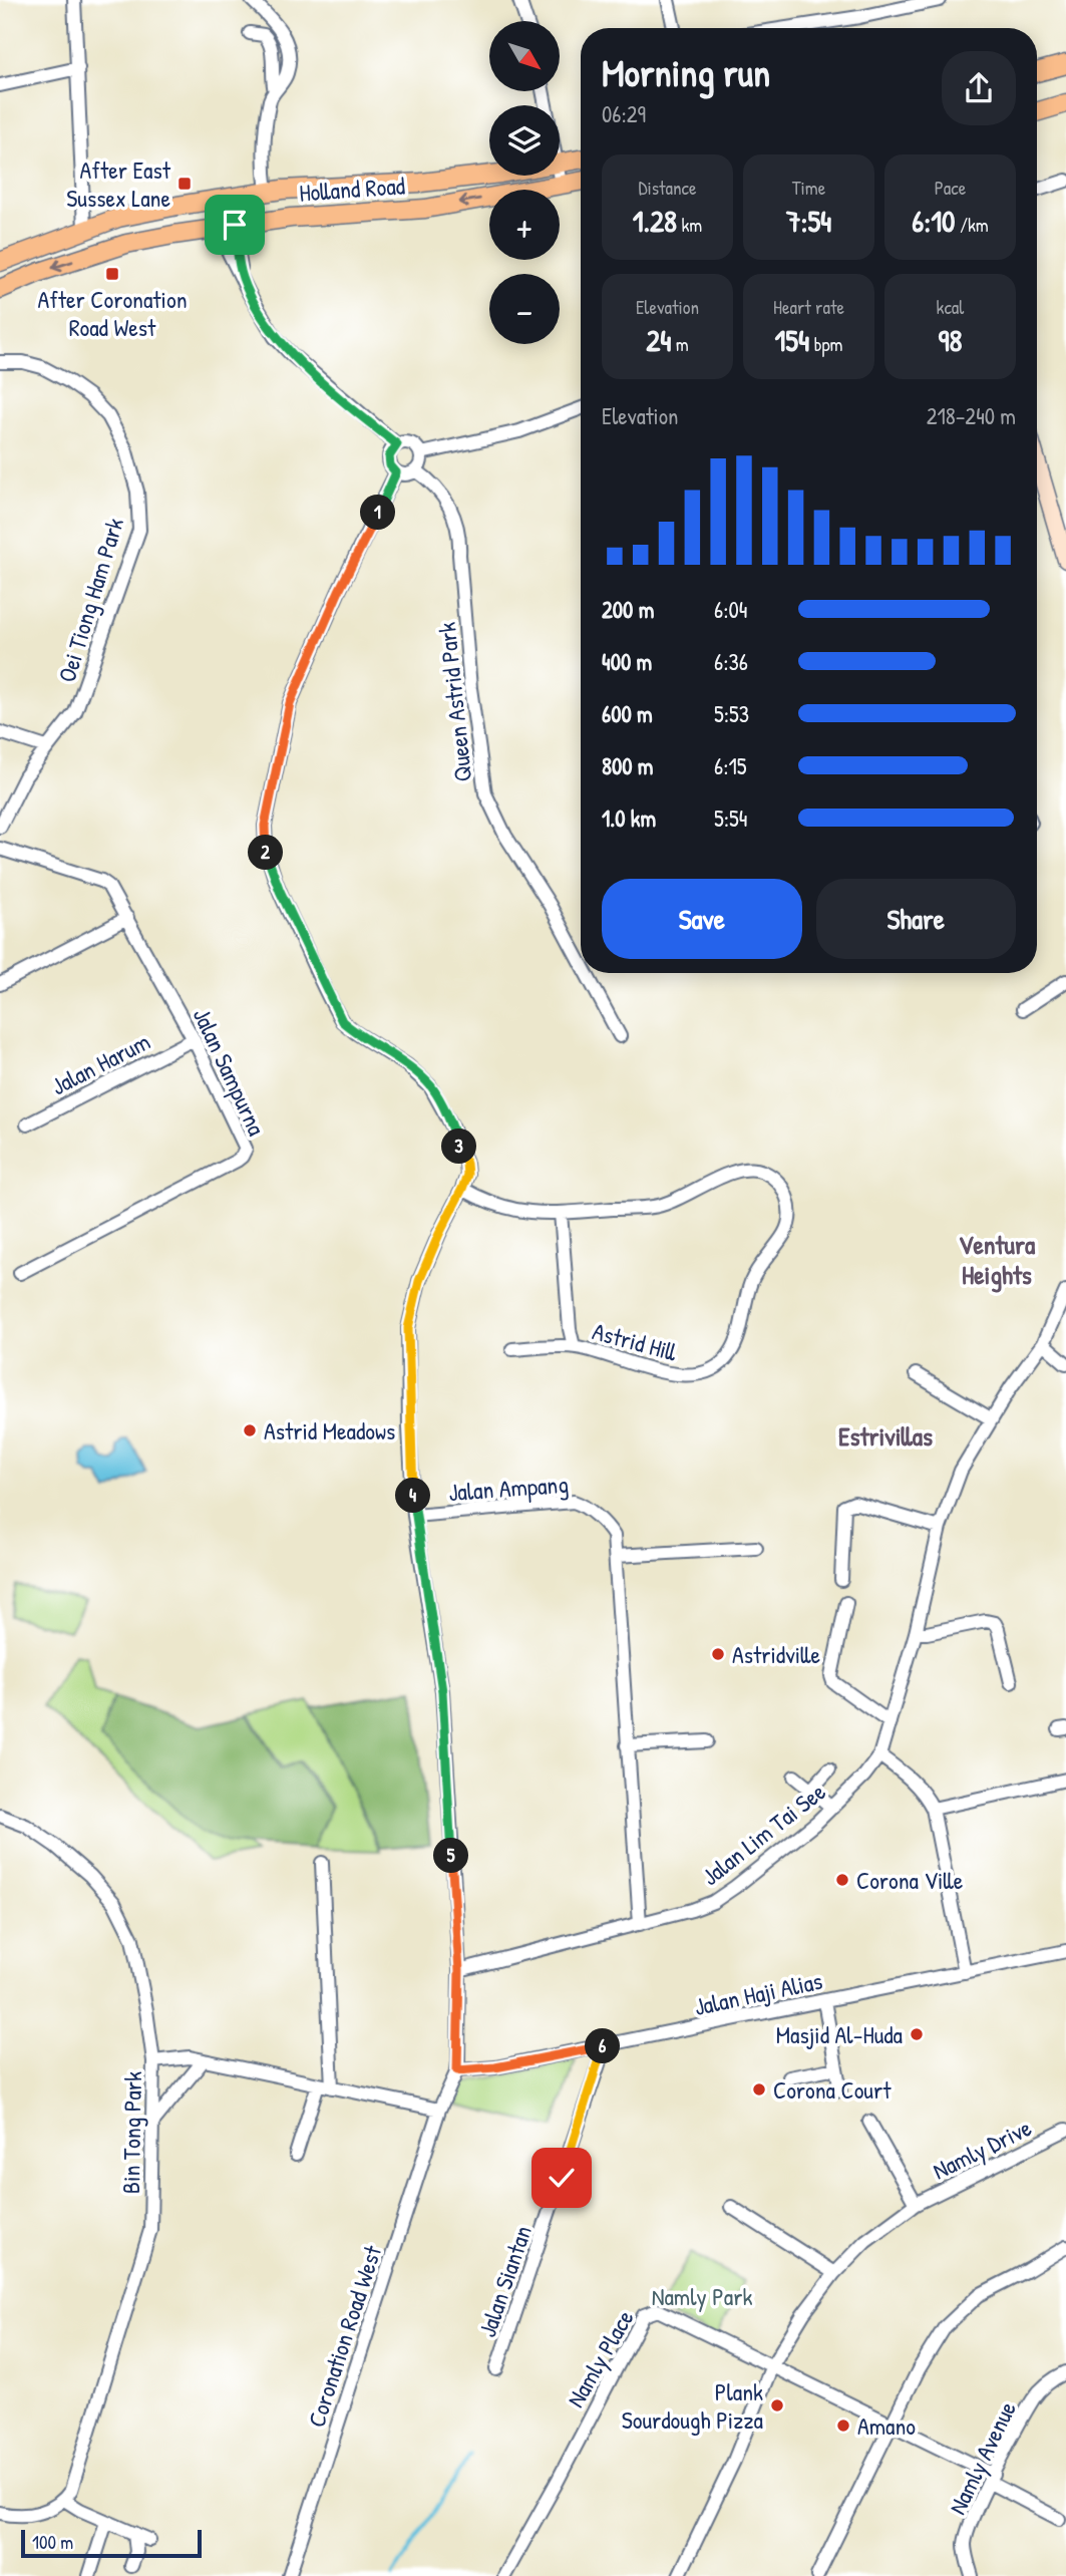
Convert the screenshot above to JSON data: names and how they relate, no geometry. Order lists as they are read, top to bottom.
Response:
{
  "streets": {
    "main road": ["Holland Road"],
    "street": [
      "Oei Tiong Ham Park",
      "Queen Astrid Park",
      "Jalan Harum",
      "Jalan Sampurna",
      "Astrid Hill",
      "Jalan Ampang",
      "Jalan Lim Tai See",
      "Jalan Haji Alias",
      "Bin Tong Park",
      "Namly Drive",
      "Jalan Siantan",
      "Coronation Road West",
      "Namly Place",
      "Namly Avenue"
    ]
  },
  "crossings": [
    ["Queen Astrid Park", "Coronation Road West"],
    ["Jalan Harum", "Jalan Sampurna"],
    ["Astrid Hill", "Coronation Road West"],
    ["Jalan Ampang", "Jalan Lim Tai See"],
    ["Jalan Ampang", "Coronation Road West"],
    ["Jalan Lim Tai See", "Coronation Road West"],
    ["Jalan Haji Alias", "Jalan Siantan"],
    ["Jalan Haji Alias", "Coronation Road West"],
    ["Namly Drive", "Namly Place"],
    ["Namly Place", "Namly Avenue"]
  ],
  "districts": ["Ventura Heights", "Estrivillas"],
  "parks": ["Namly Park"],
  "places": {
    "transit": ["After East Sussex Lane", "After Coronation Road West"],
    "other": [
      "Astrid Meadows",
      "Astridville",
      "Corona Ville",
      "Masjid Al-Huda",
      "Corona Court",
      "Plank Sourdough Pizza",
      "Amano"
    ]
  },
  "scale_bar": "100 m",
  "north": "bottom right",
  "page": {
    "map_buttons": ["+", "−"],
    "heading": ["Morning run", "06:29"],
    "stats": [
      ["Distance", "1.28 km"],
      ["Time", "7:54"],
      ["Pace", "6:10 /km"],
      ["Elevation", "24 m"],
      ["Heart rate", "154 bpm"],
      ["kcal", "98"]
    ],
    "chart": ["Elevation", "218–240 m"],
    "pins": [
      "1",
      "2",
      "3",
      "4",
      "5",
      "6"
    ],
    "list": [
      {
        "name": "200 m",
        "note": "6:04"
      },
      {
        "name": "400 m",
        "note": "6:36"
      },
      {
        "name": "600 m",
        "note": "5:53"
      },
      {
        "name": "800 m",
        "note": "6:15"
      },
      {
        "name": "1.0 km",
        "note": "5:54"
      }
    ],
    "buttons": ["Save", "Share"],
    "scale": "100 m"
  }
}
